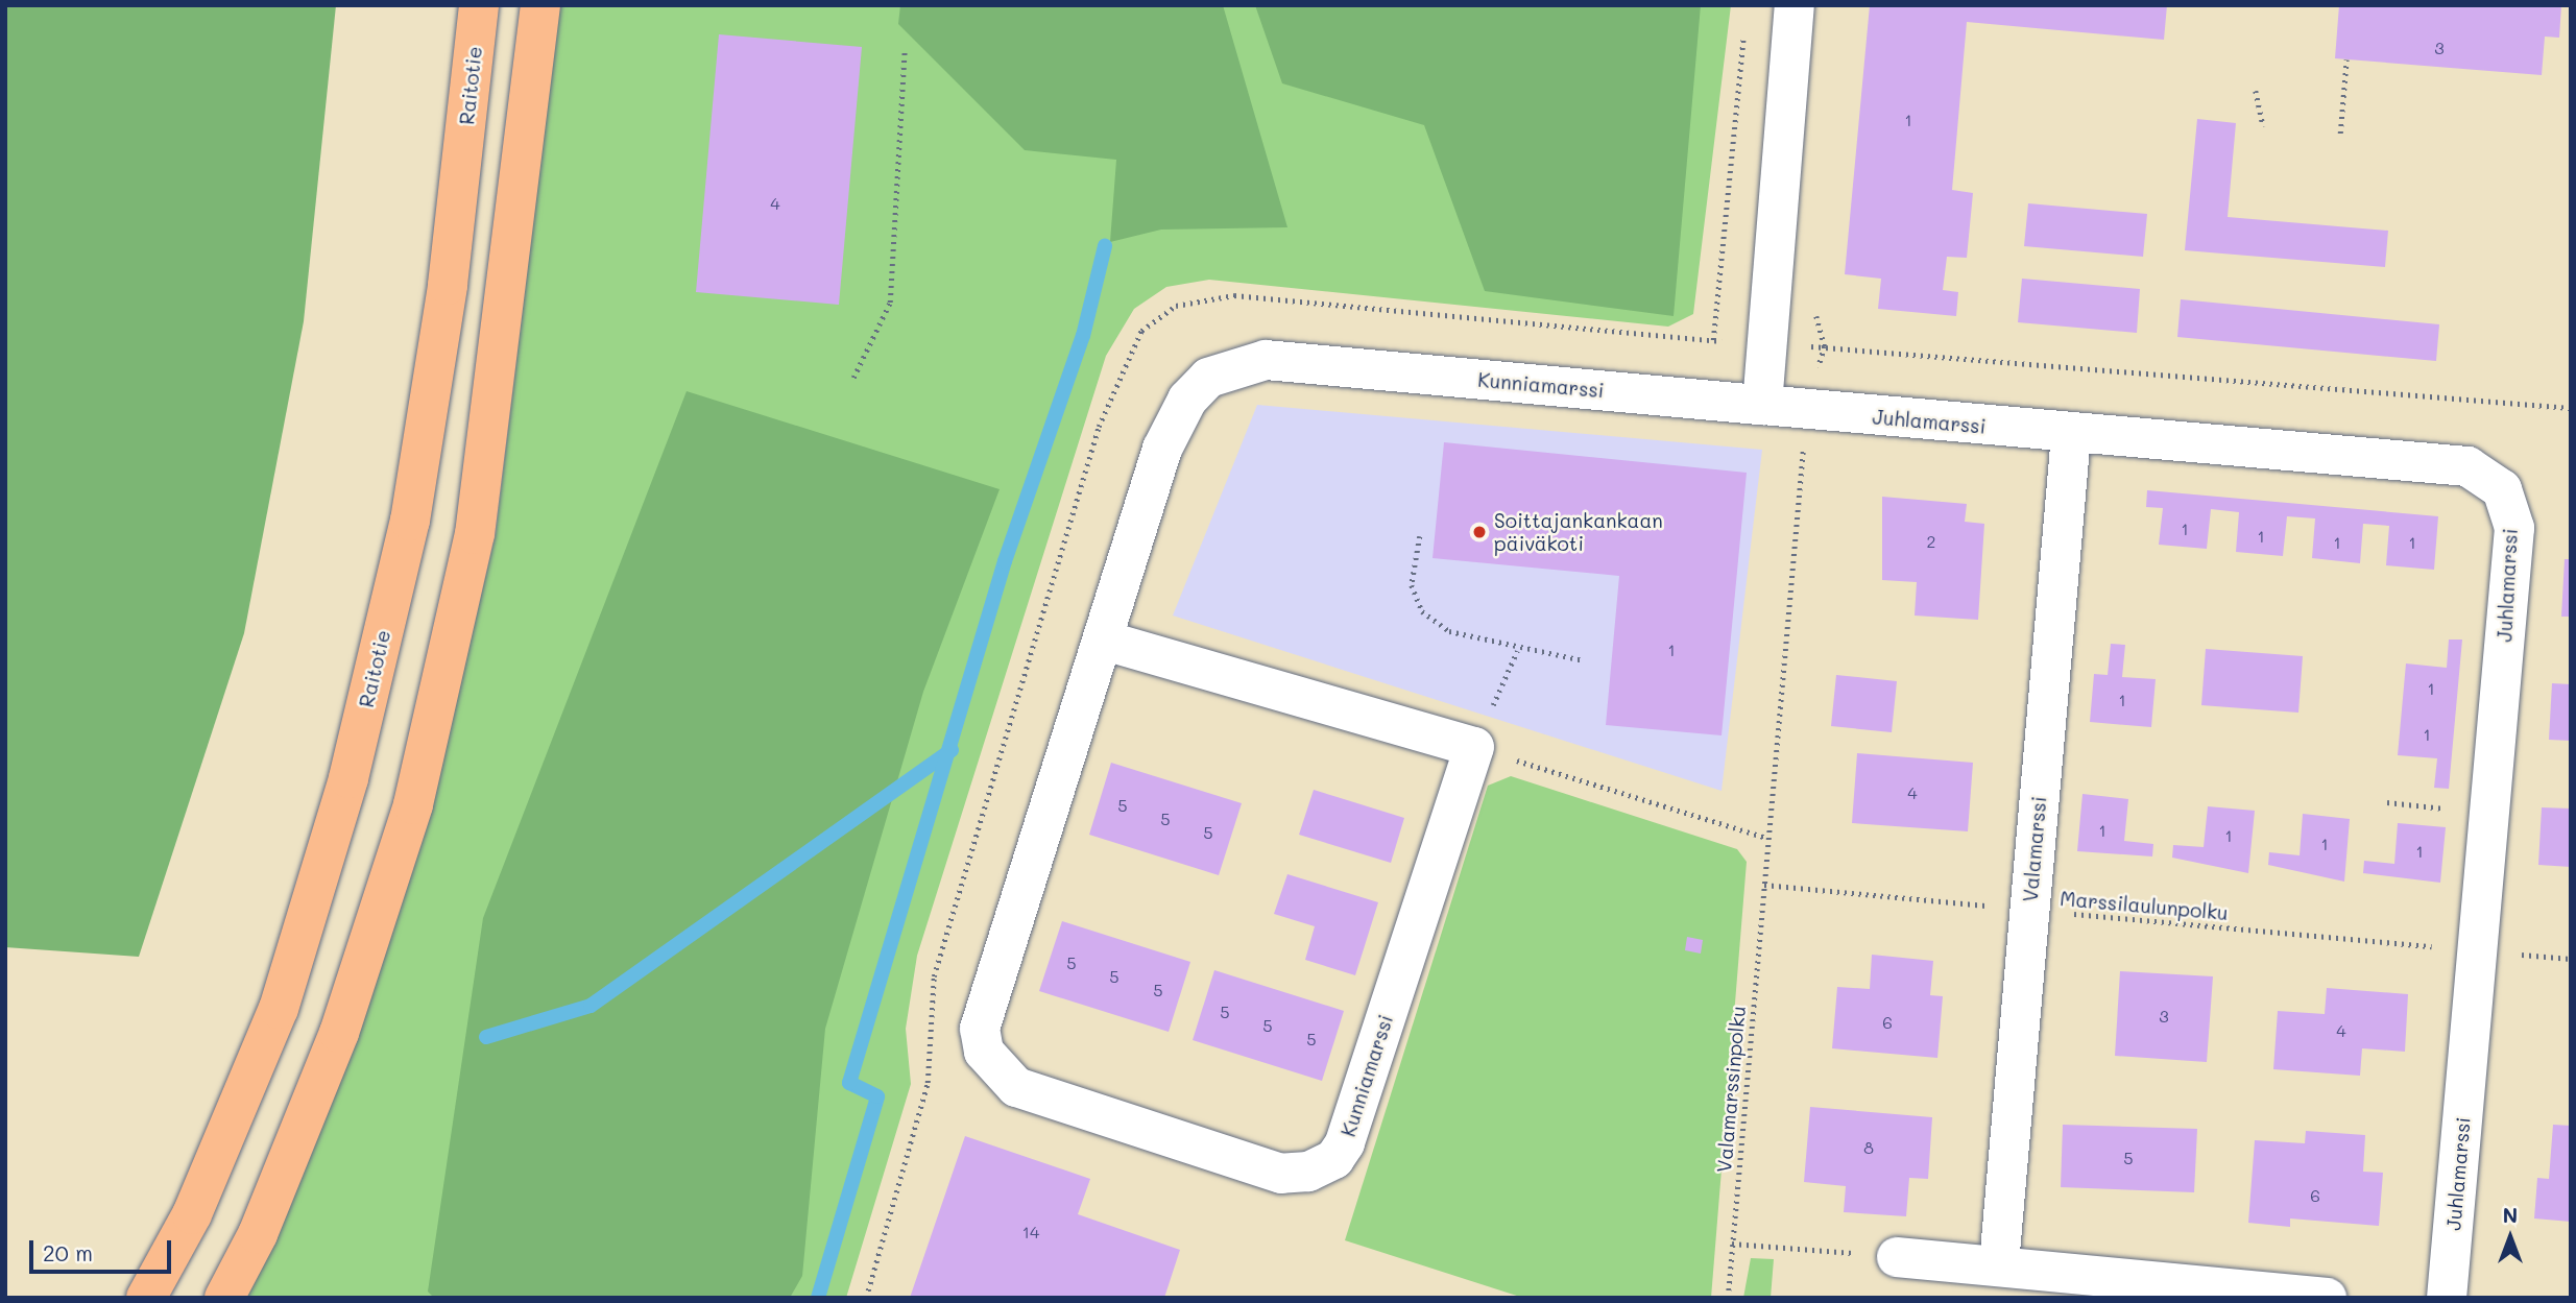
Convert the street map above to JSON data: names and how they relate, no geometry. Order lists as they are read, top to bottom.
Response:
{
  "streets": {
    "main road": ["Raitotie"],
    "street": ["Kunniamarssi", "Juhlamarssi", "Valamarssi"],
    "path": ["Marssilaulunpolku", "Valamarssinpolku"]
  },
  "crossings": [
    ["Kunniamarssi", "Juhlamarssi"],
    ["Juhlamarssi", "Valamarssi"],
    ["Juhlamarssi", "Marssilaulunpolku"],
    ["Valamarssi", "Marssilaulunpolku"],
    ["Marssilaulunpolku", "Valamarssinpolku"]
  ],
  "places": ["Soittajankankaan päiväkoti"],
  "house_numbers": [
    "3",
    "1",
    "4",
    "1",
    "1",
    "2",
    "1",
    "1",
    "1",
    "1",
    "1",
    "1",
    "4",
    "5",
    "5",
    "1",
    "5",
    "1",
    "1",
    "1",
    "5",
    "5",
    "5",
    "5",
    "3",
    "6",
    "5",
    "4",
    "5",
    "8",
    "5",
    "6",
    "14"
  ],
  "scale_bar": "20 m",
  "north": "top"
}
